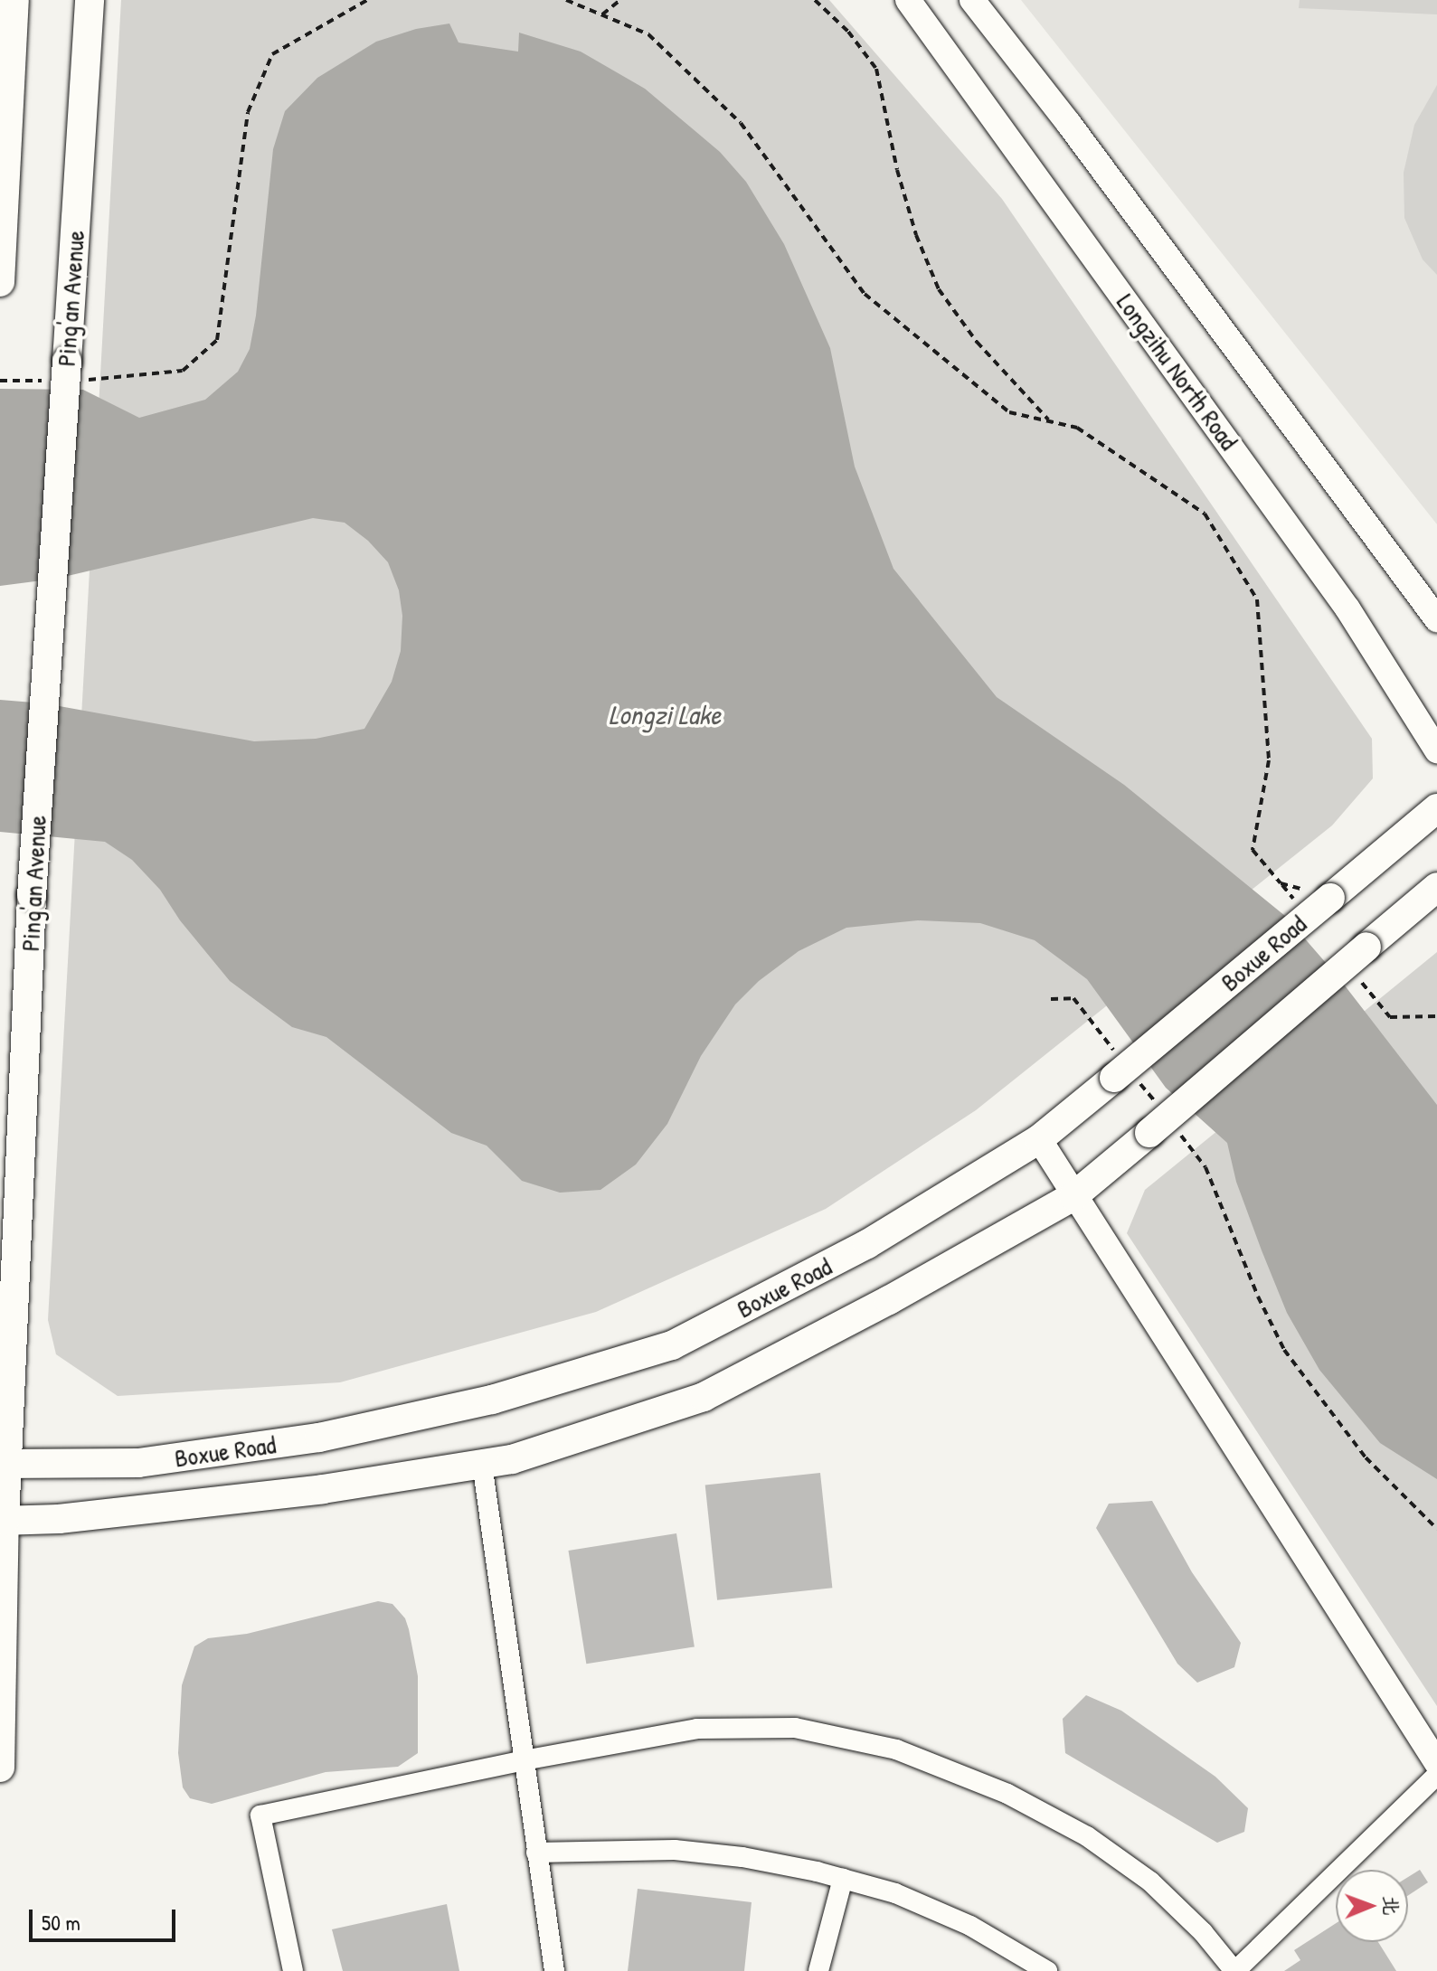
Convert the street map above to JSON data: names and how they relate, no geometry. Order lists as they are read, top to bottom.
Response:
{
  "streets": {
    "main road": ["Ping'an Avenue", "Boxue Road"],
    "street": ["Longzihu North Road"]
  },
  "crossings": [
    ["Ping'an Avenue", "Boxue Road"]
  ],
  "water": ["Longzi Lake"],
  "scale_bar": "50 m",
  "north": "right"
}
